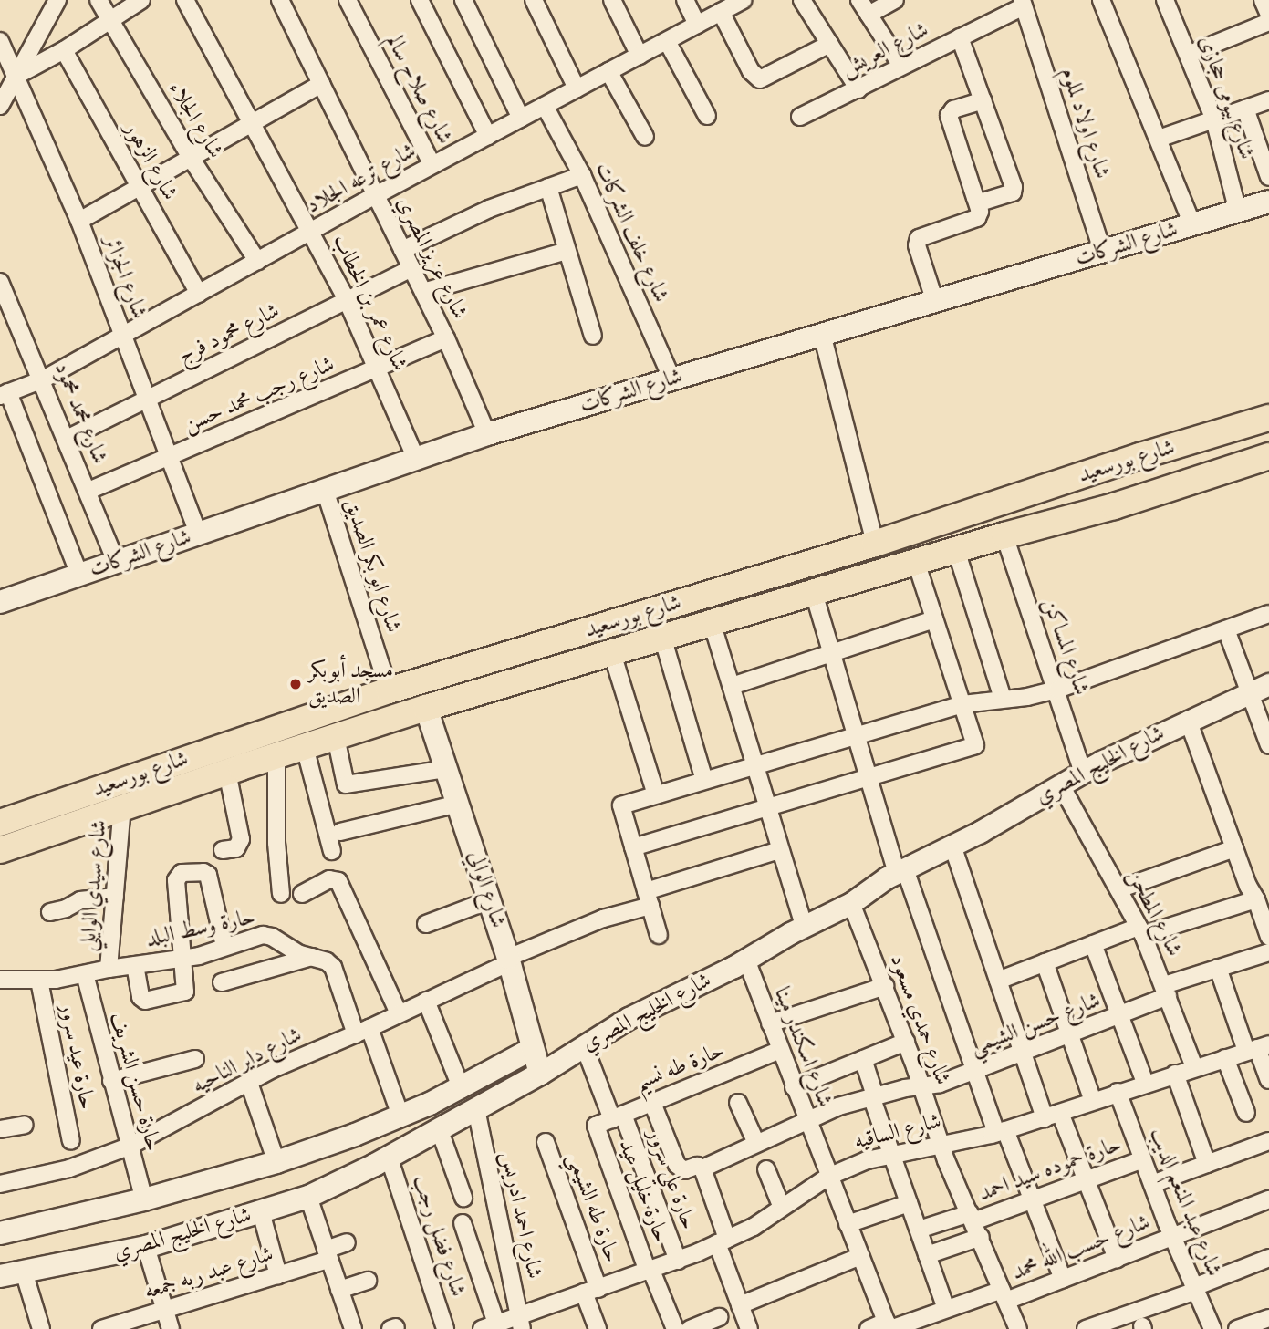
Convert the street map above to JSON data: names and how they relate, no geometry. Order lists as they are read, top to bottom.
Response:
{
  "streets": {
    "main road": [
      "شارع الشركات",
      "شارع بورسعيد",
      "شارع الخليج المصري",
      "شارع الوالي"
    ],
    "street": [
      "شارع العريش",
      "شارع صلاح سالم",
      "شارع بيومى حجازى",
      "شارع الجلاء",
      "شارع اولاد لملوم",
      "شارع الزهور",
      "شارع ترعه الجلاد",
      "شارع خلف الشركات",
      "شارع عزيز المصري",
      "شارع الجزائر",
      "شارع عمر بن الخطاب",
      "شارع محمود فرج",
      "شارع رجب محمد حسن",
      "شارع محمد محمود",
      "شارع ابو بكر الصديق",
      "شارع المساكن",
      "شارع سيدي الوايلي",
      "شارع المطحن",
      "حارة وسط البلد",
      "شارع حمدي مسعود",
      "شارع حسن الشيمي",
      "شارع اسكندر مينا",
      "حارة عيد سرور",
      "شارع داير الناحيه",
      "حارة طه نسيم",
      "حارة حسن الشريف",
      "شارع الساقيه",
      "حارة حموده سيد احمد",
      "حارة علي سرور",
      "حارة خليل عيد",
      "شارع عبد المنعم الديب",
      "حارة طه الشيمي",
      "شارع احمد ادريس",
      "شارع فضل رجب",
      "شارع حسب الله محمد",
      "شارع عبد ربه جمعه"
    ]
  },
  "crossings": [
    ["شارع العريش", "شارع اولاد لملوم"],
    ["شارع صلاح سالم", "شارع ترعه الجلاد"],
    ["شارع بيومى حجازى", "شارع الشركات"],
    ["شارع الجلاء", "شارع ترعه الجلاد"],
    ["شارع اولاد لملوم", "شارع الشركات"],
    ["شارع الزهور", "شارع ترعه الجلاد"],
    ["شارع ترعه الجلاد", "شارع خلف الشركات"],
    ["شارع ترعه الجلاد", "شارع عزيز المصري"],
    ["شارع ترعه الجلاد", "شارع الجزائر"],
    ["شارع ترعه الجلاد", "شارع عمر بن الخطاب"],
    ["شارع ترعه الجلاد", "شارع محمد محمود"],
    ["شارع خلف الشركات", "شارع الشركات"],
    ["شارع الشركات", "شارع عزيز المصري"],
    ["شارع الشركات", "شارع الجزائر"],
    ["شارع الشركات", "شارع عمر بن الخطاب"],
    ["شارع الشركات", "شارع محمد محمود"],
    ["شارع الشركات", "شارع ابو بكر الصديق"],
    ["شارع عزيز المصري", "شارع محمود فرج"],
    ["شارع عزيز المصري", "شارع رجب محمد حسن"],
    ["شارع الجزائر", "شارع محمود فرج"],
    ["شارع الجزائر", "شارع رجب محمد حسن"],
    ["شارع عمر بن الخطاب", "شارع محمود فرج"],
    ["شارع عمر بن الخطاب", "شارع رجب محمد حسن"],
    ["شارع محمود فرج", "شارع محمد محمود"],
    ["شارع رجب محمد حسن", "شارع محمد محمود"],
    ["شارع بورسعيد", "شارع ابو بكر الصديق"],
    ["شارع بورسعيد", "شارع المساكن"],
    ["شارع بورسعيد", "شارع سيدي الوايلي"],
    ["شارع بورسعيد", "شارع الوالي"],
    ["شارع المساكن", "شارع الخليج المصري"],
    ["شارع الخليج المصري", "شارع الوالي"],
    ["شارع الخليج المصري", "شارع المطحن"],
    ["شارع الخليج المصري", "حارة وسط البلد"],
    ["شارع الخليج المصري", "شارع حمدي مسعود"],
    ["شارع الخليج المصري", "شارع اسكندر مينا"],
    ["شارع الخليج المصري", "حارة حسن الشريف"],
    ["شارع الخليج المصري", "حارة علي سرور"],
    ["شارع الخليج المصري", "شارع احمد ادريس"],
    ["شارع الخليج المصري", "شارع فضل رجب"],
    ["شارع سيدي الوايلي", "حارة وسط البلد"],
    ["شارع الوالي", "شارع داير الناحيه"],
    ["شارع المطحن", "شارع حسن الشيمي"],
    ["شارع المطحن", "شارع الساقيه"],
    ["حارة وسط البلد", "حارة عيد سرور"],
    ["حارة وسط البلد", "شارع داير الناحيه"],
    ["حارة وسط البلد", "حارة حسن الشريف"],
    ["شارع حمدي مسعود", "شارع حسن الشيمي"],
    ["شارع حمدي مسعود", "شارع الساقيه"],
    ["شارع حمدي مسعود", "حارة حموده سيد احمد"],
    ["شارع حمدي مسعود", "شارع حسب الله محمد"],
    ["شارع حسن الشيمي", "شارع اسكندر مينا"],
    ["شارع اسكندر مينا", "حارة طه نسيم"],
    ["شارع اسكندر مينا", "شارع الساقيه"],
    ["شارع اسكندر مينا", "شارع حسب الله محمد"],
    ["شارع داير الناحيه", "حارة حسن الشريف"],
    ["حارة طه نسيم", "حارة علي سرور"],
    ["حارة طه نسيم", "حارة خليل عيد"],
    ["شارع الساقيه", "حارة علي سرور"],
    ["شارع الساقيه", "حارة خليل عيد"],
    ["شارع الساقيه", "شارع عبد المنعم الديب"],
    ["شارع الساقيه", "حارة طه الشيمي"],
    ["شارع الساقيه", "شارع احمد ادريس"],
    ["حارة حموده سيد احمد", "شارع عبد المنعم الديب"],
    ["شارع عبد المنعم الديب", "شارع حسب الله محمد"]
  ],
  "places": ["مسجد أبوبكر الصديق"]
}
